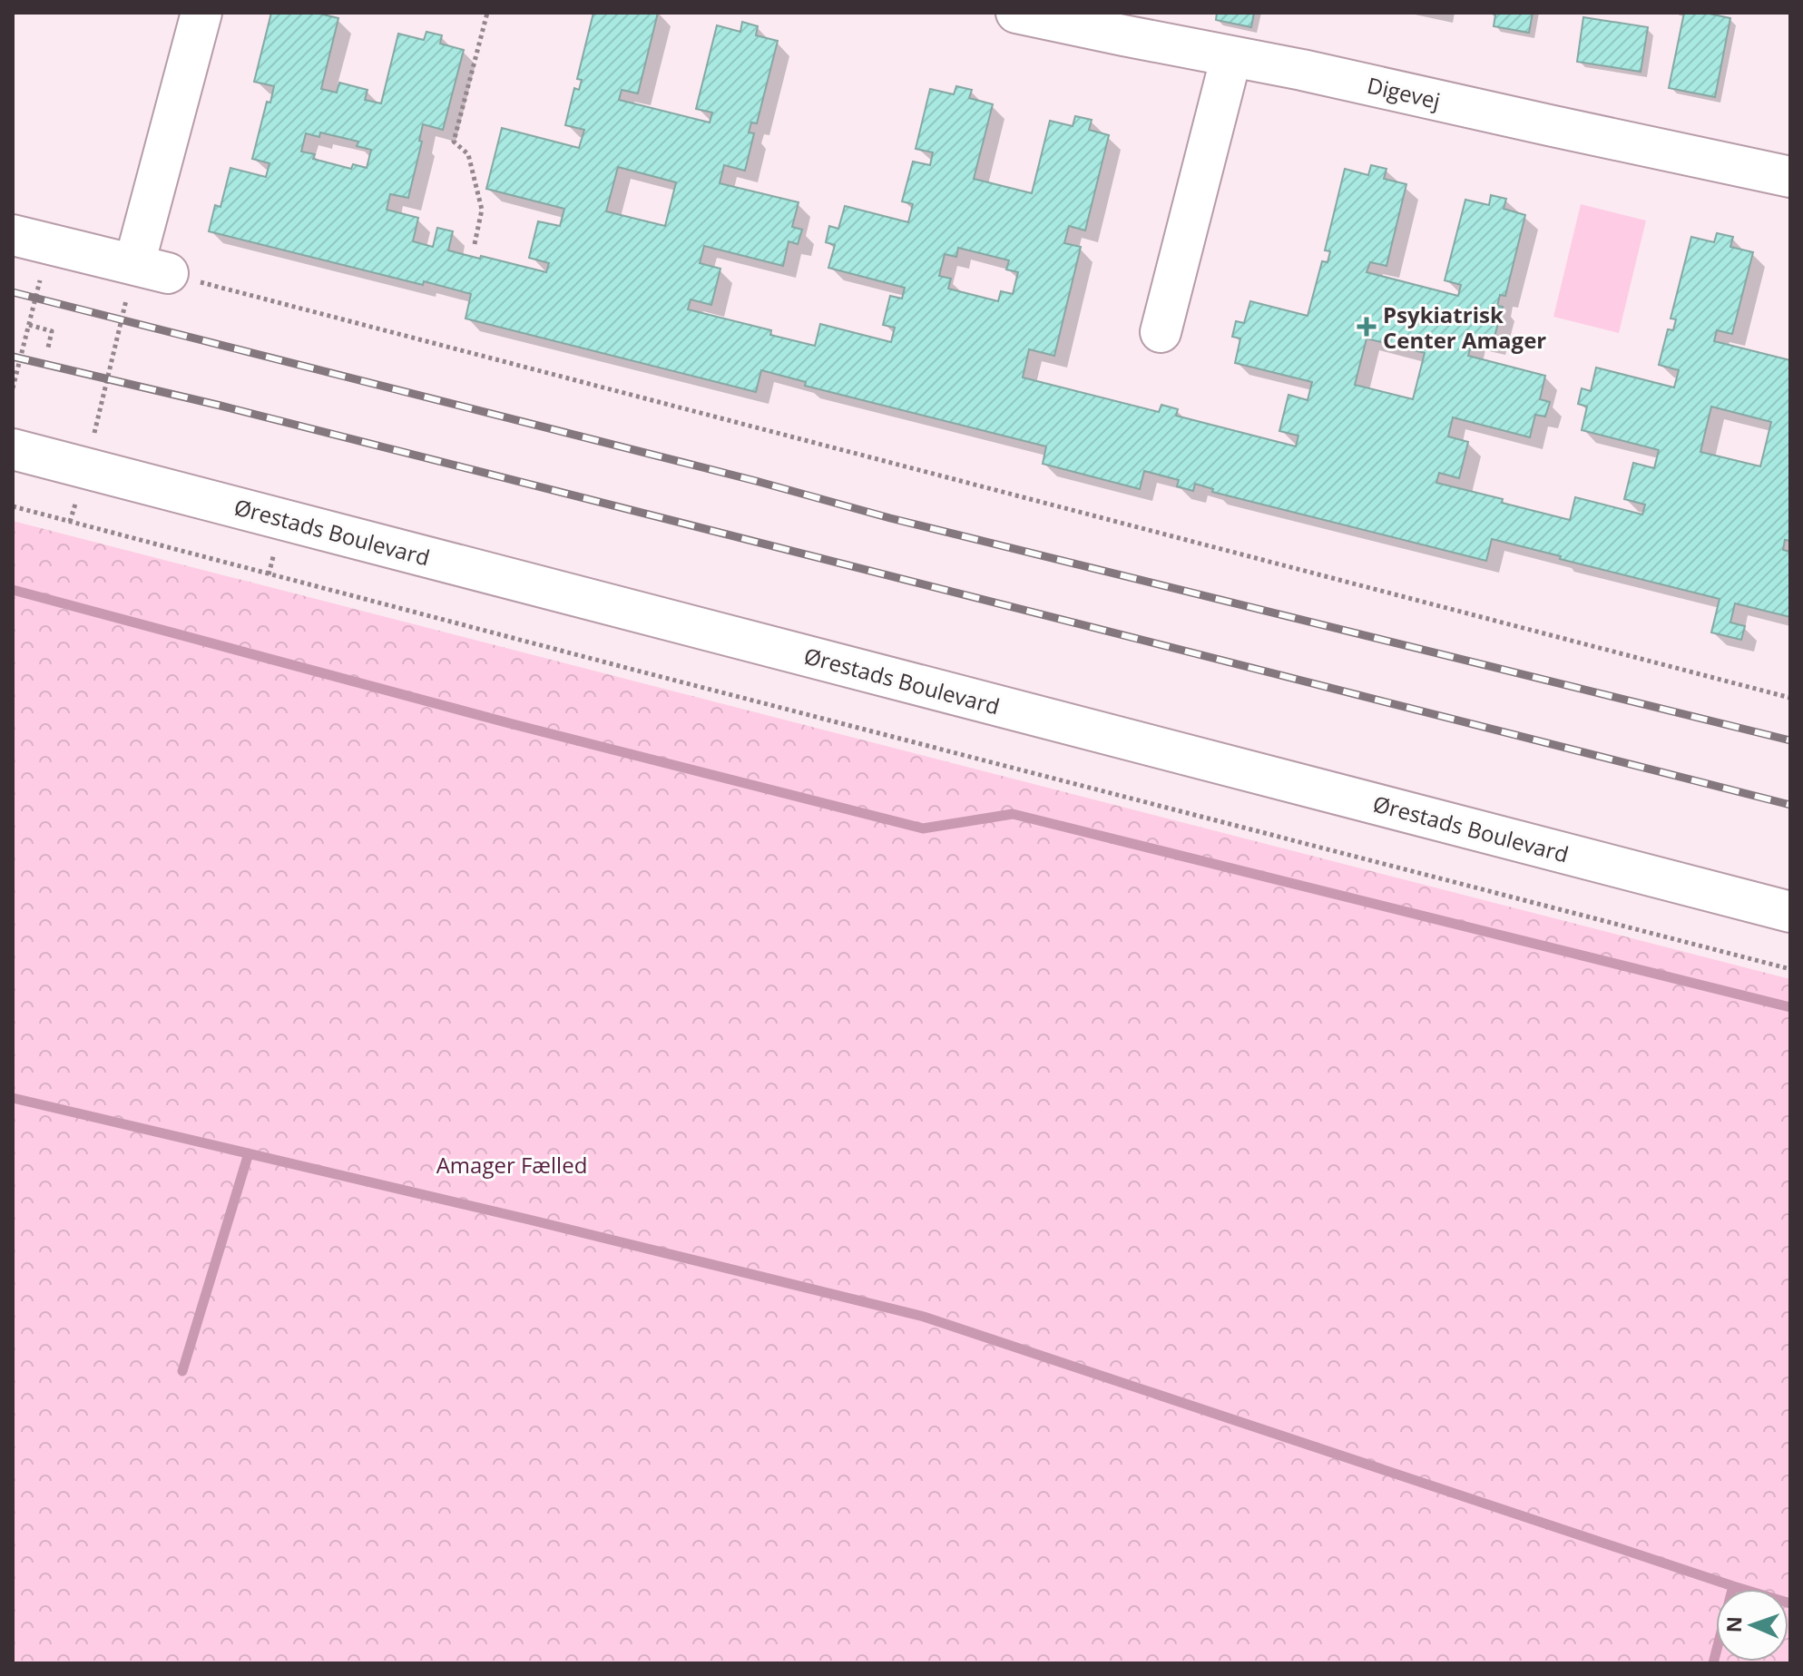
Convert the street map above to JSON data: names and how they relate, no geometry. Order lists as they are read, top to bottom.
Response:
{
  "streets": {
    "street": ["Digevej", "Ørestads Boulevard"]
  },
  "parks": ["Amager Fælled"],
  "places": {
    "health": ["Psykiatrisk Center Amager"]
  },
  "north": "left"
}
